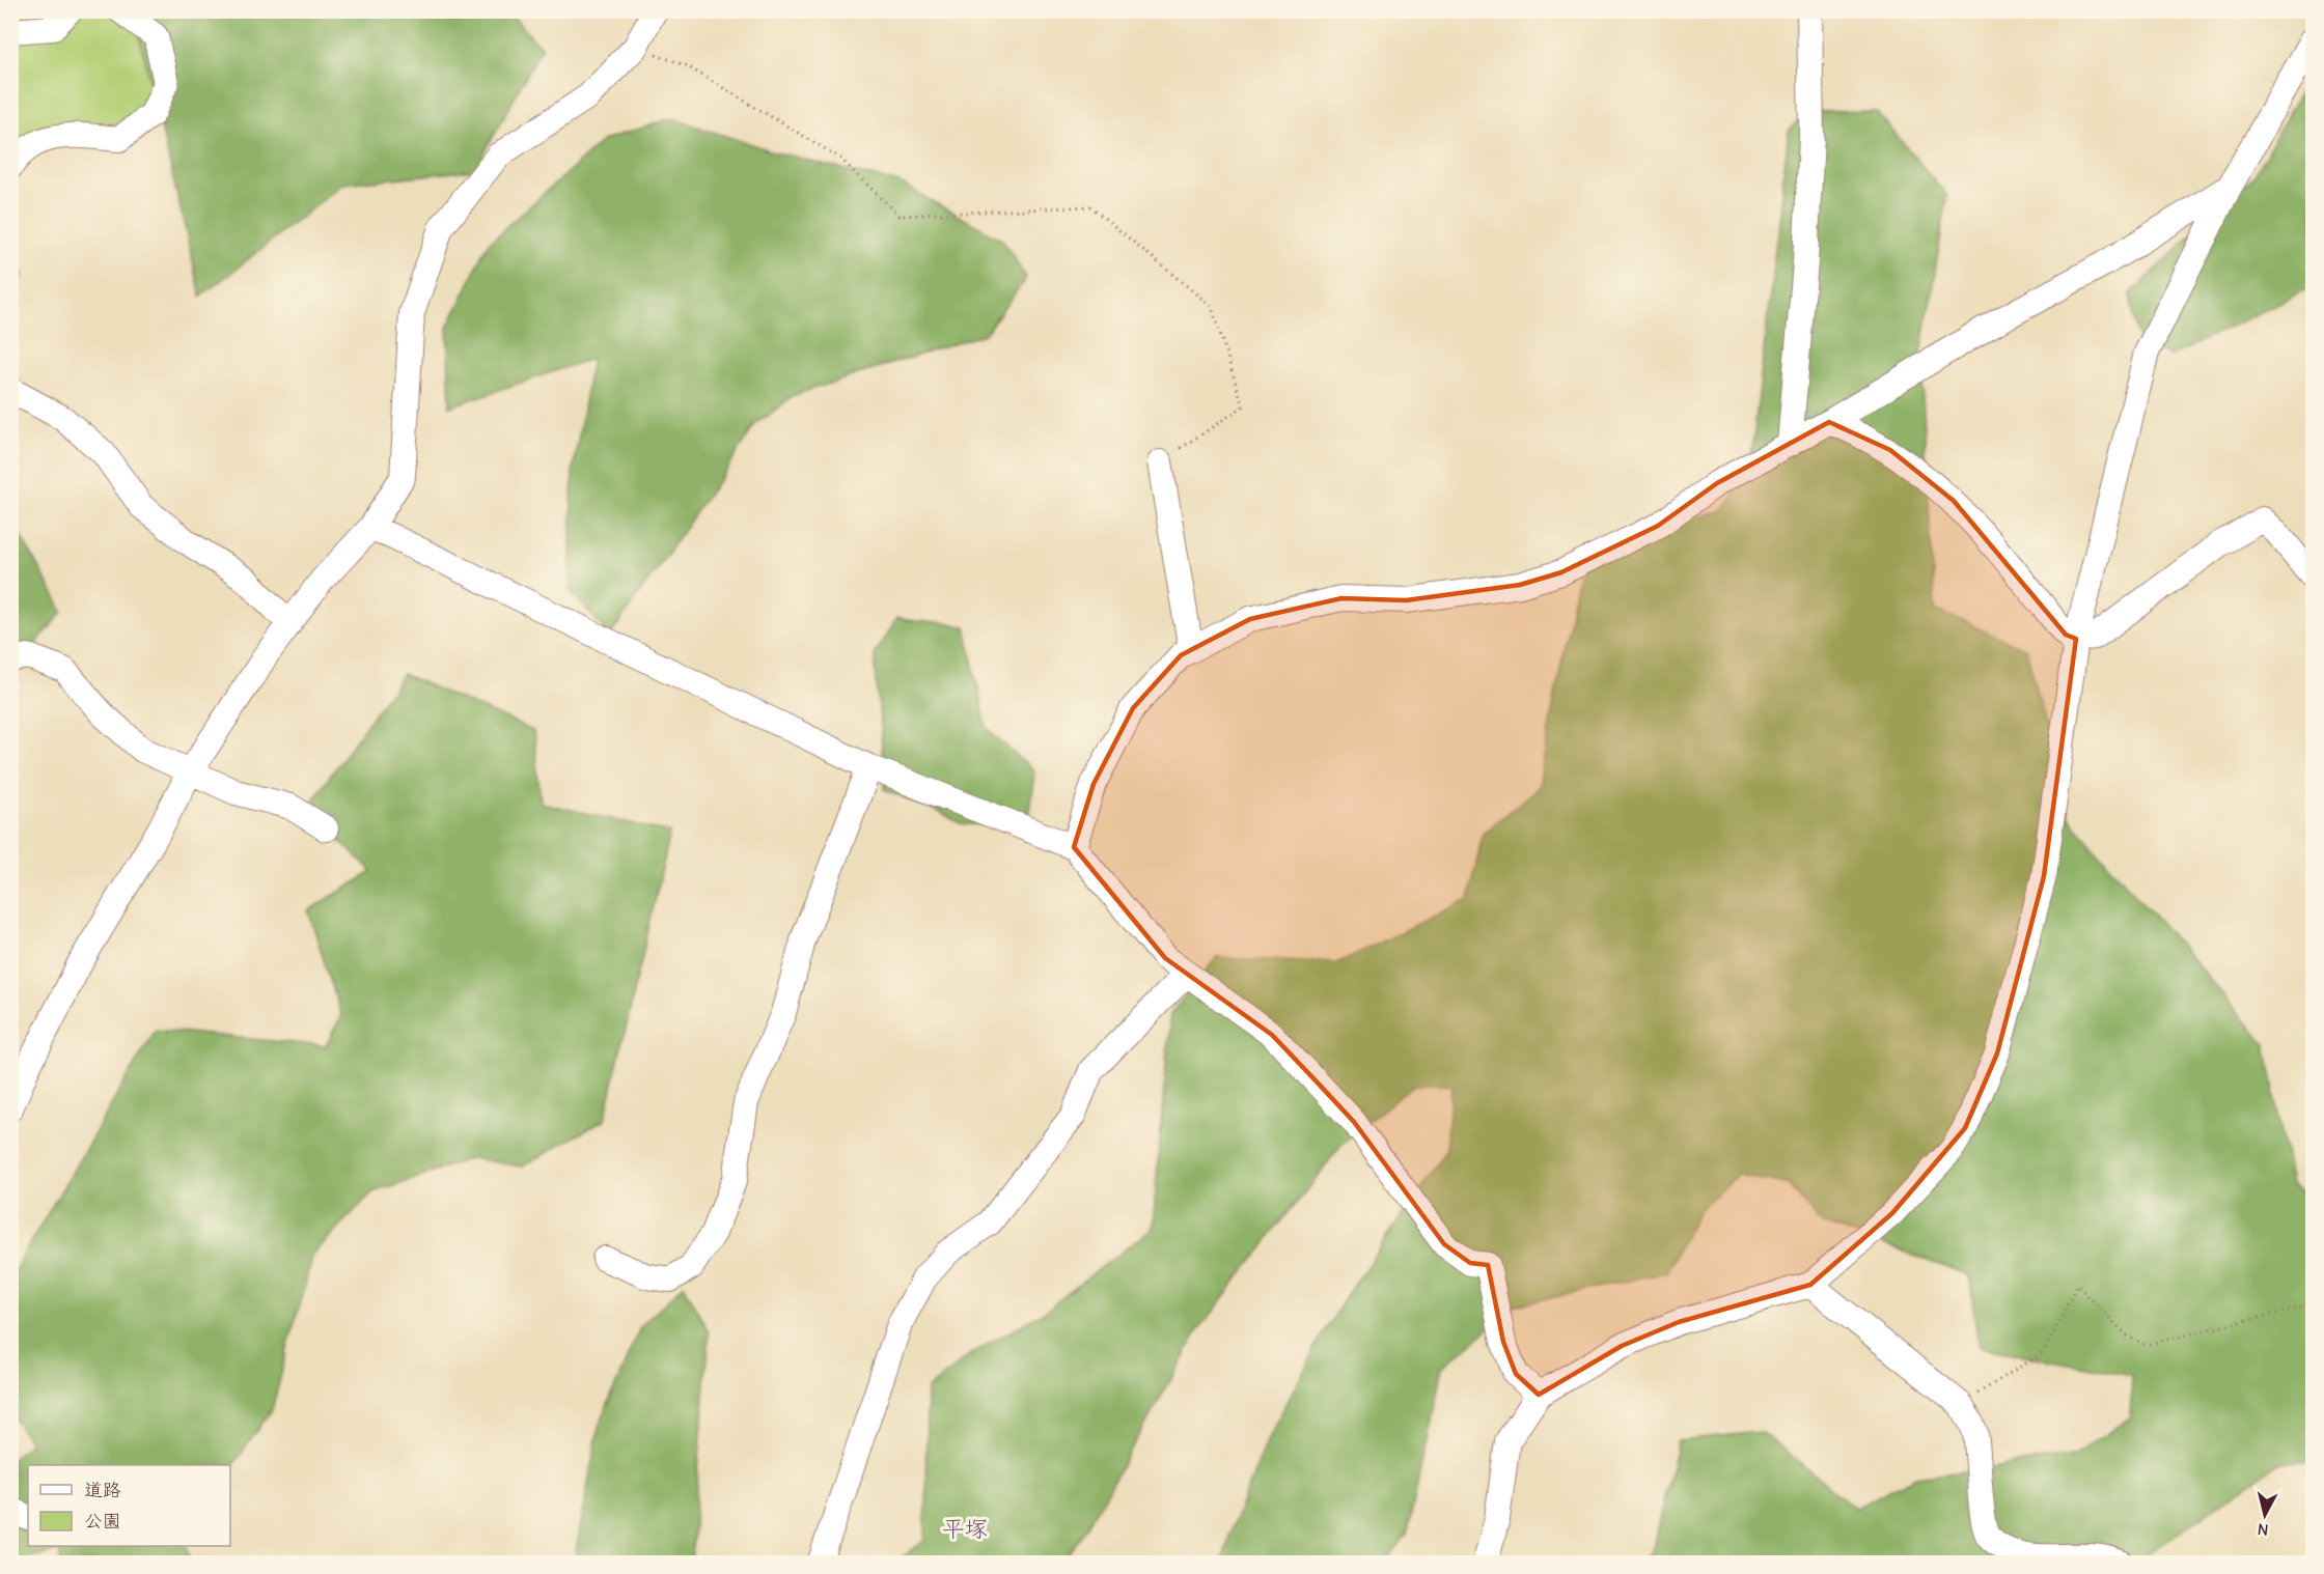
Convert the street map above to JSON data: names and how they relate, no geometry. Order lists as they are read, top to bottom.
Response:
{
  "districts": ["平塚"],
  "legend": ["道路", "公園"],
  "north": "bottom"
}
